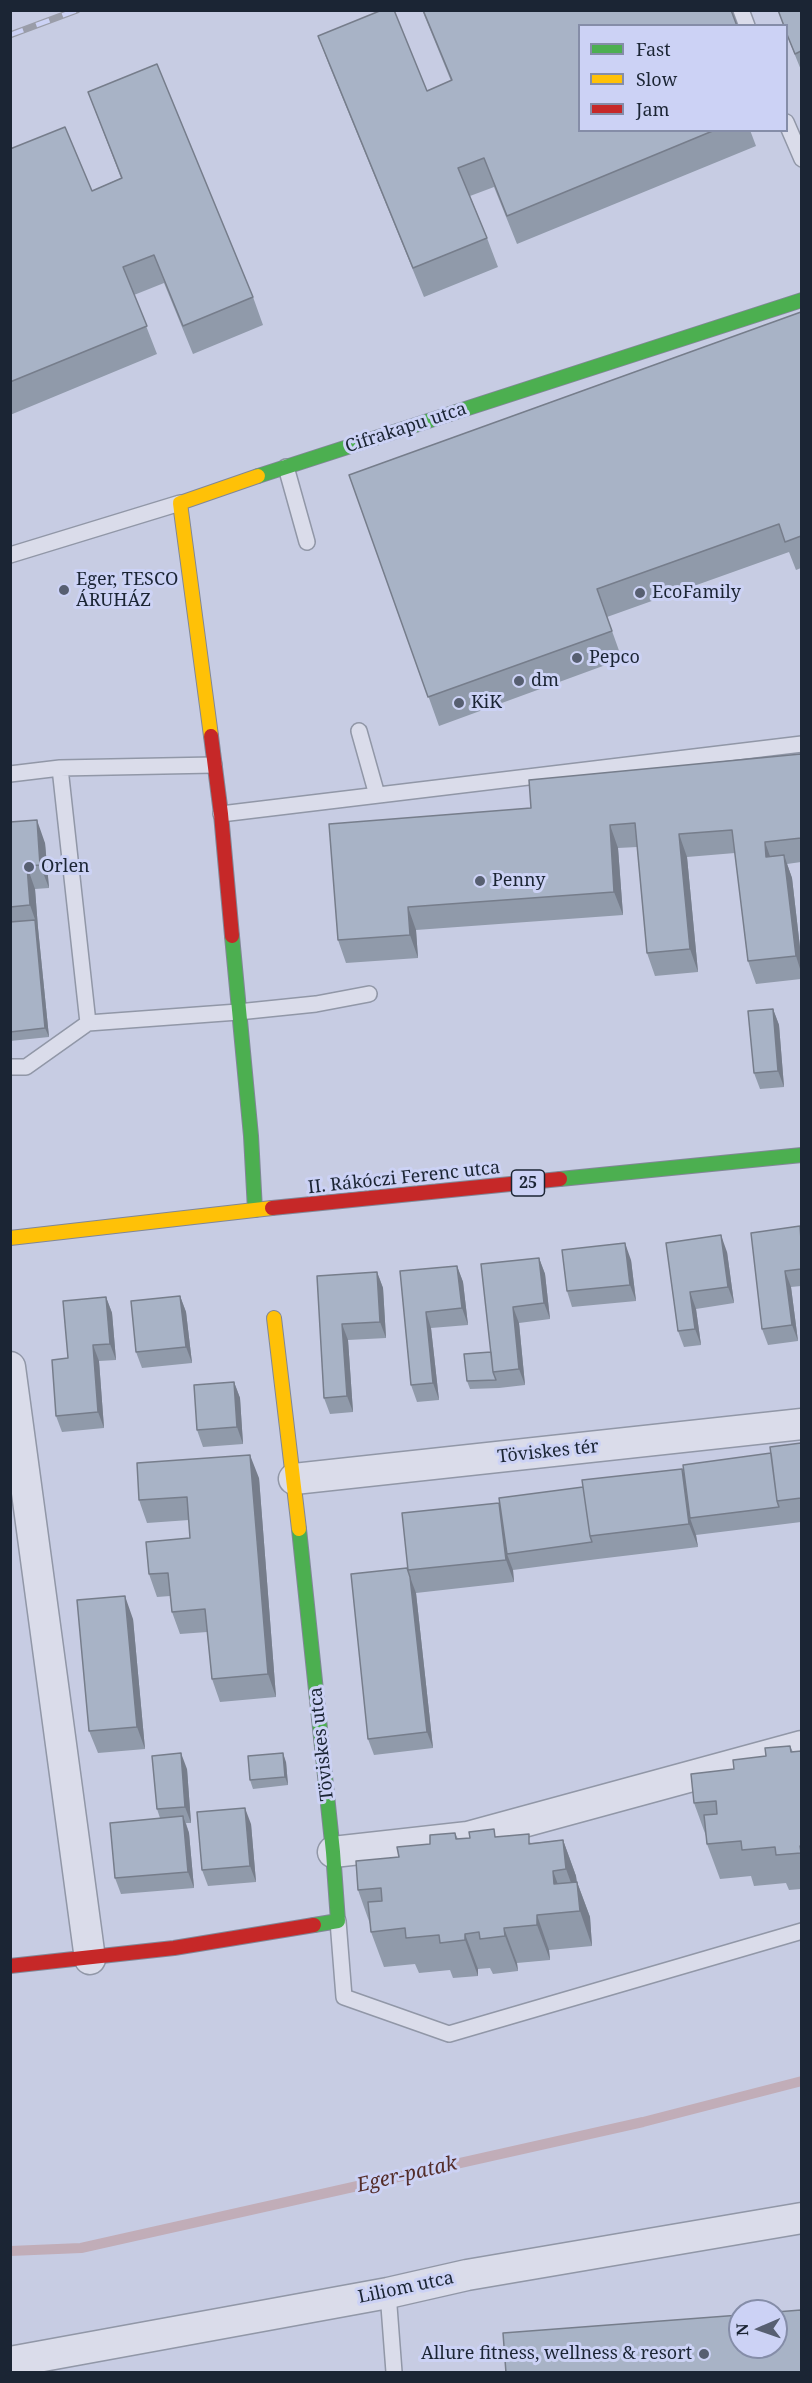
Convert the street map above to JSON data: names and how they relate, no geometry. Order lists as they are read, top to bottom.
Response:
{
  "streets": {
    "street": [
      "Cifrakapu utca",
      "II. Rákóczi Ferenc utca",
      "25",
      "Töviskes tér",
      "Töviskes utca",
      "Liliom utca"
    ]
  },
  "crossings": [
    ["Töviskes tér", "Töviskes utca"]
  ],
  "water": ["Eger-patak"],
  "places": [
    "Eger, TESCO ÁRUHÁZ",
    "EcoFamily",
    "Pepco",
    "dm",
    "KiK",
    "Orlen",
    "Penny",
    "Allure fitness, wellness & resort"
  ],
  "legend": ["Fast", "Slow", "Jam"],
  "north": "left"
}
